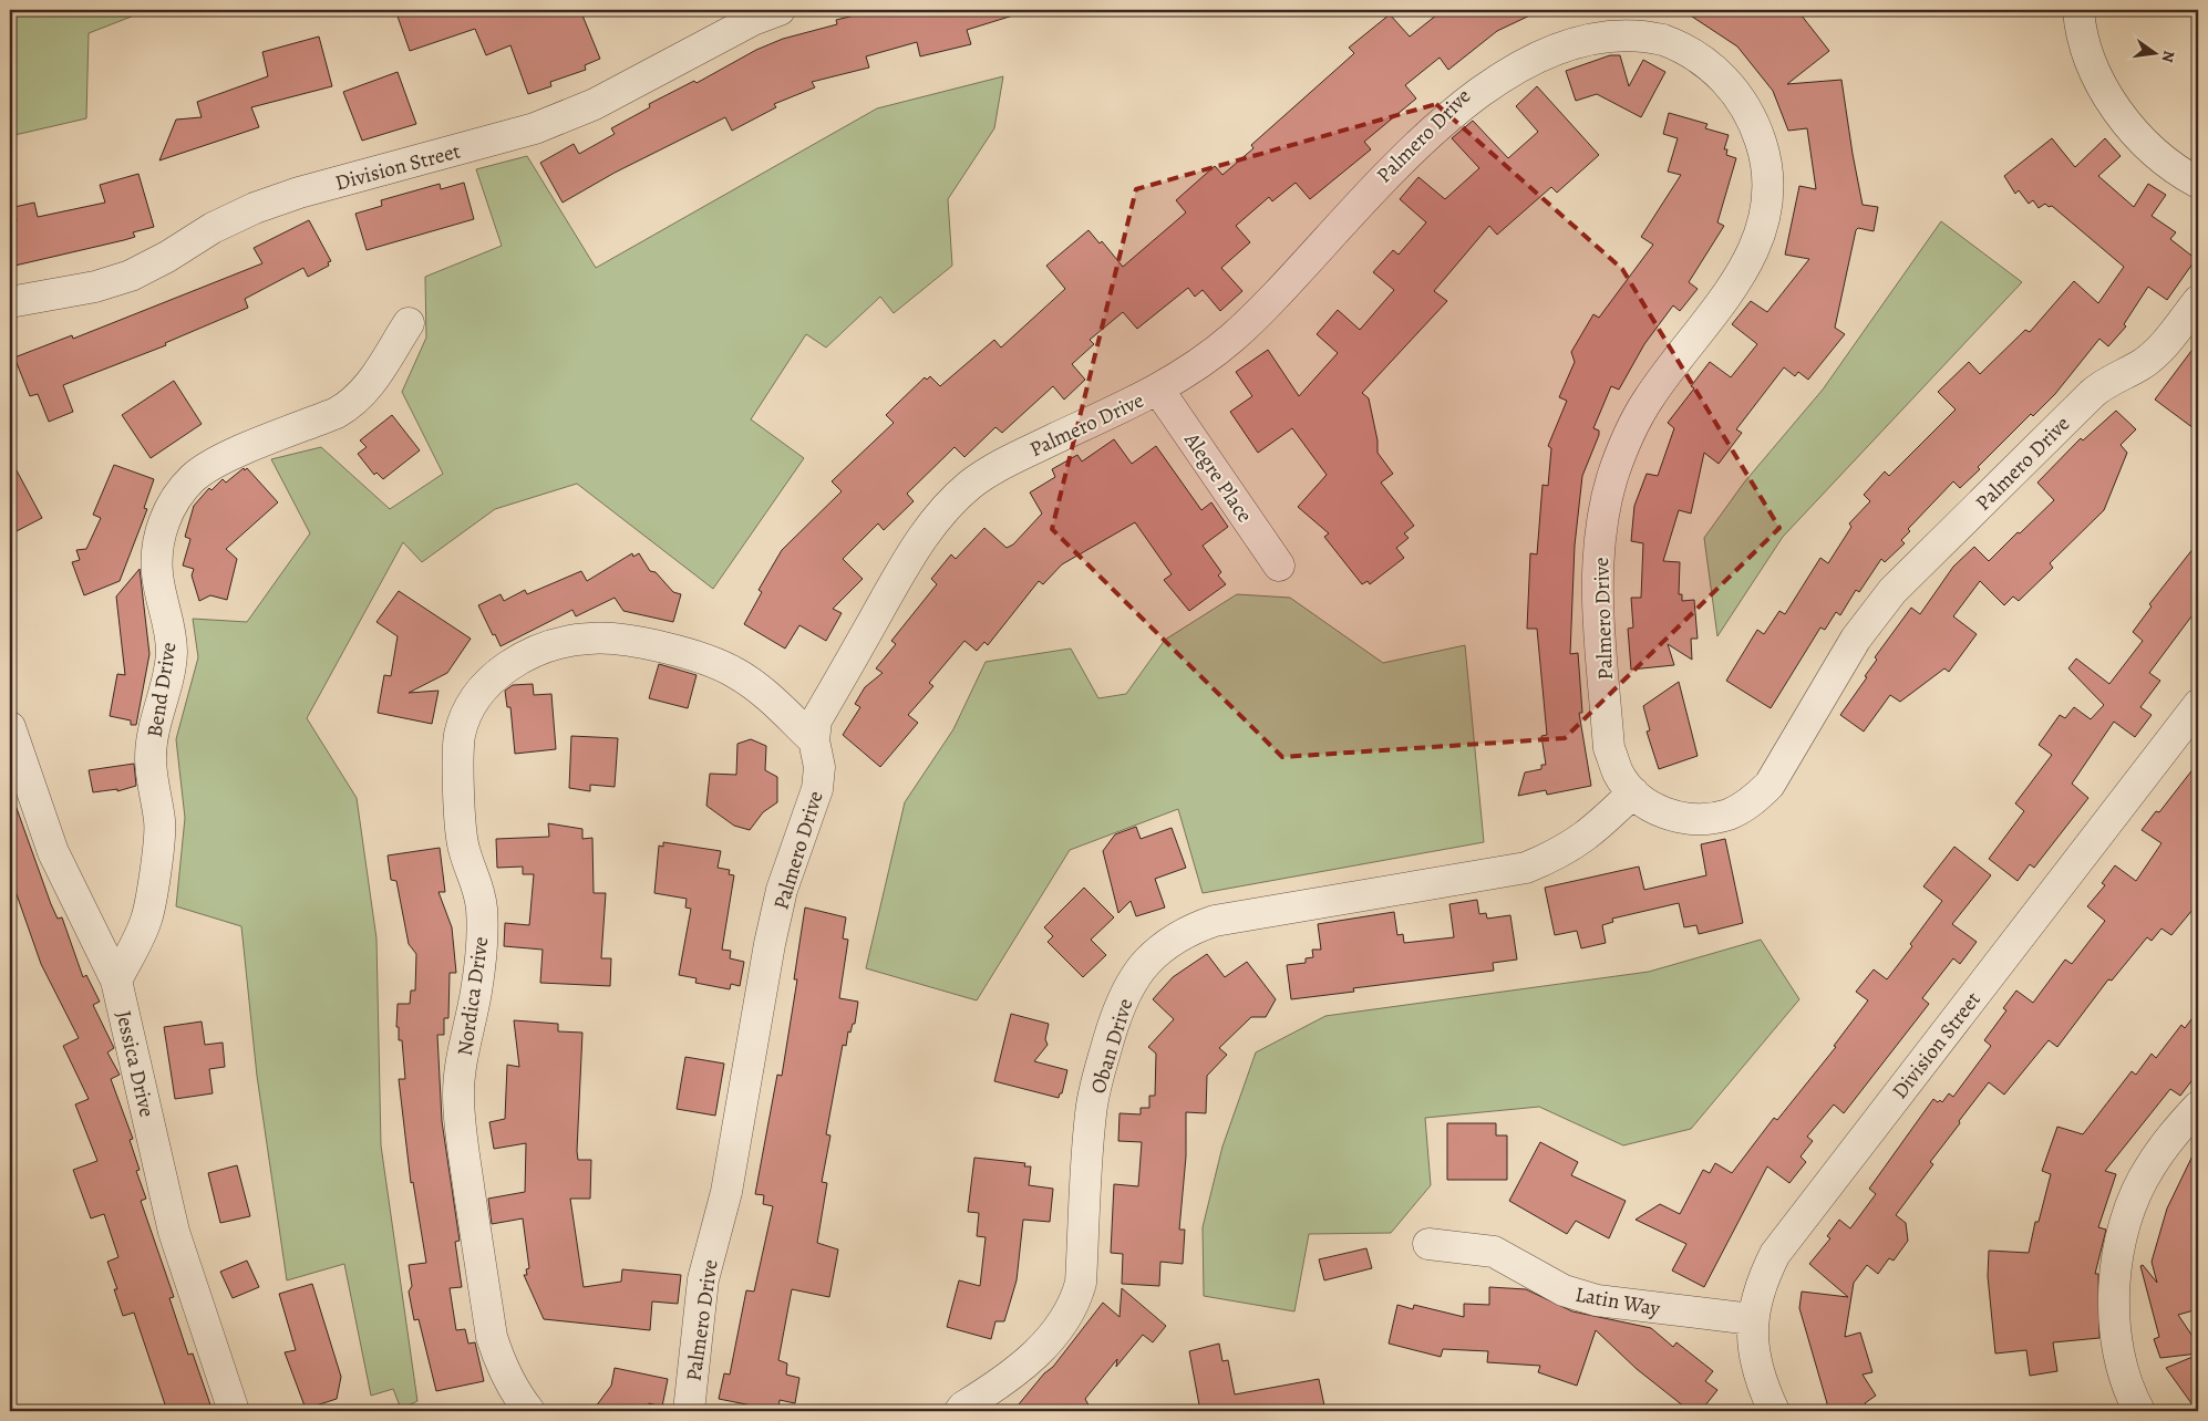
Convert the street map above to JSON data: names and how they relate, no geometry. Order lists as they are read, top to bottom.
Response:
{
  "streets": {
    "street": [
      "Palmero Drive",
      "Division Street",
      "Alegre Place",
      "Bend Drive",
      "Nordica Drive",
      "Oban Drive",
      "Jessica Drive",
      "Latin Way"
    ]
  },
  "crossings": [
    ["Palmero Drive", "Alegre Place"],
    ["Palmero Drive", "Nordica Drive"],
    ["Palmero Drive", "Oban Drive"],
    ["Division Street", "Latin Way"],
    ["Bend Drive", "Jessica Drive"]
  ],
  "north": "right"
}
